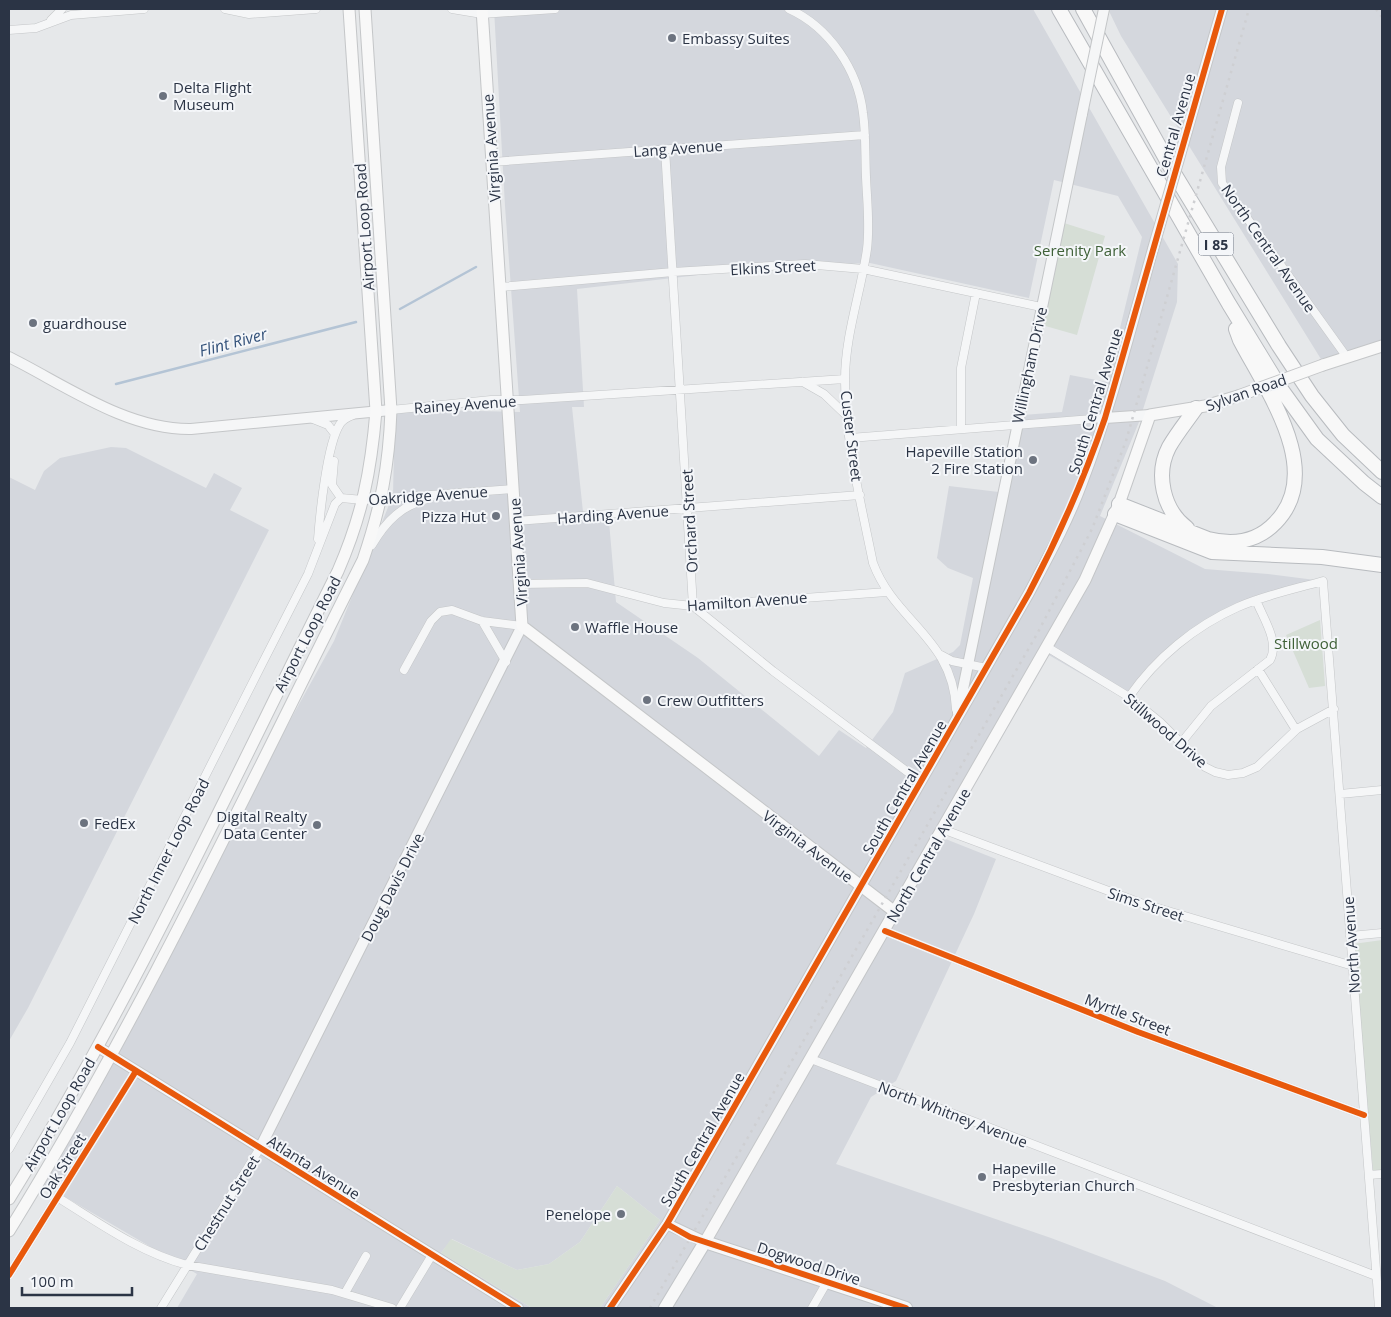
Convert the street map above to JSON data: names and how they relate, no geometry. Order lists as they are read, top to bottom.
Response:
{
  "streets": {
    "highway": ["I 85"],
    "main road": [
      "Virginia Avenue",
      "Airport Loop Road",
      "North Central Avenue",
      "Sylvan Road",
      "Dogwood Drive"
    ],
    "street": [
      "Central Avenue",
      "Lang Avenue",
      "Elkins Street",
      "Willingham Drive",
      "South Central Avenue",
      "Rainey Avenue",
      "Custer Street",
      "Oakridge Avenue",
      "Harding Avenue",
      "Orchard Street",
      "Hamilton Avenue",
      "Stillwood Drive",
      "North Inner Loop Road",
      "Doug Davis Drive",
      "Sims Street",
      "North Avenue",
      "Myrtle Street",
      "North Whitney Avenue",
      "Oak Street",
      "Atlanta Avenue",
      "Chestnut Street"
    ]
  },
  "crossings": [
    ["Central Avenue", "South Central Avenue"],
    ["Virginia Avenue", "Lang Avenue"],
    ["Virginia Avenue", "North Central Avenue"],
    ["Virginia Avenue", "Elkins Street"],
    ["Virginia Avenue", "South Central Avenue"],
    ["Virginia Avenue", "Rainey Avenue"],
    ["Virginia Avenue", "Oakridge Avenue"],
    ["Virginia Avenue", "Harding Avenue"],
    ["Virginia Avenue", "Hamilton Avenue"],
    ["Virginia Avenue", "Doug Davis Drive"],
    ["Lang Avenue", "Custer Street"],
    ["Lang Avenue", "Orchard Street"],
    ["Airport Loop Road", "Rainey Avenue"],
    ["Airport Loop Road", "Oakridge Avenue"],
    ["Airport Loop Road", "Atlanta Avenue"],
    ["North Central Avenue", "Sylvan Road"],
    ["North Central Avenue", "Stillwood Drive"],
    ["North Central Avenue", "Sims Street"],
    ["North Central Avenue", "Myrtle Street"],
    ["North Central Avenue", "North Whitney Avenue"],
    ["North Central Avenue", "Dogwood Drive"],
    ["Elkins Street", "Willingham Drive"],
    ["Elkins Street", "Custer Street"],
    ["Elkins Street", "Orchard Street"],
    ["Willingham Drive", "South Central Avenue"],
    ["Willingham Drive", "Custer Street"],
    ["Sylvan Road", "South Central Avenue"],
    ["South Central Avenue", "Custer Street"],
    ["Rainey Avenue", "Custer Street"],
    ["Rainey Avenue", "Orchard Street"],
    ["Custer Street", "Harding Avenue"],
    ["Custer Street", "Hamilton Avenue"],
    ["Oakridge Avenue", "North Inner Loop Road"],
    ["Harding Avenue", "Orchard Street"],
    ["Orchard Street", "Hamilton Avenue"],
    ["Stillwood Drive", "North Avenue"],
    ["Doug Davis Drive", "Atlanta Avenue"],
    ["Doug Davis Drive", "Chestnut Street"],
    ["Sims Street", "North Avenue"],
    ["North Avenue", "Myrtle Street"],
    ["North Avenue", "North Whitney Avenue"],
    ["Oak Street", "Atlanta Avenue"],
    ["Atlanta Avenue", "Chestnut Street"]
  ],
  "water": ["Flint River"],
  "parks": ["Serenity Park", "Stillwood"],
  "places": [
    "Embassy Suites",
    "Delta Flight Museum",
    "guardhouse",
    "Hapeville Station 2 Fire Station",
    "Pizza Hut",
    "Waffle House",
    "Crew Outfitters",
    "FedEx",
    "Digital Realty Data Center",
    "Hapeville Presbyterian Church",
    "Penelope"
  ],
  "scale_bar": "100 m"
}
